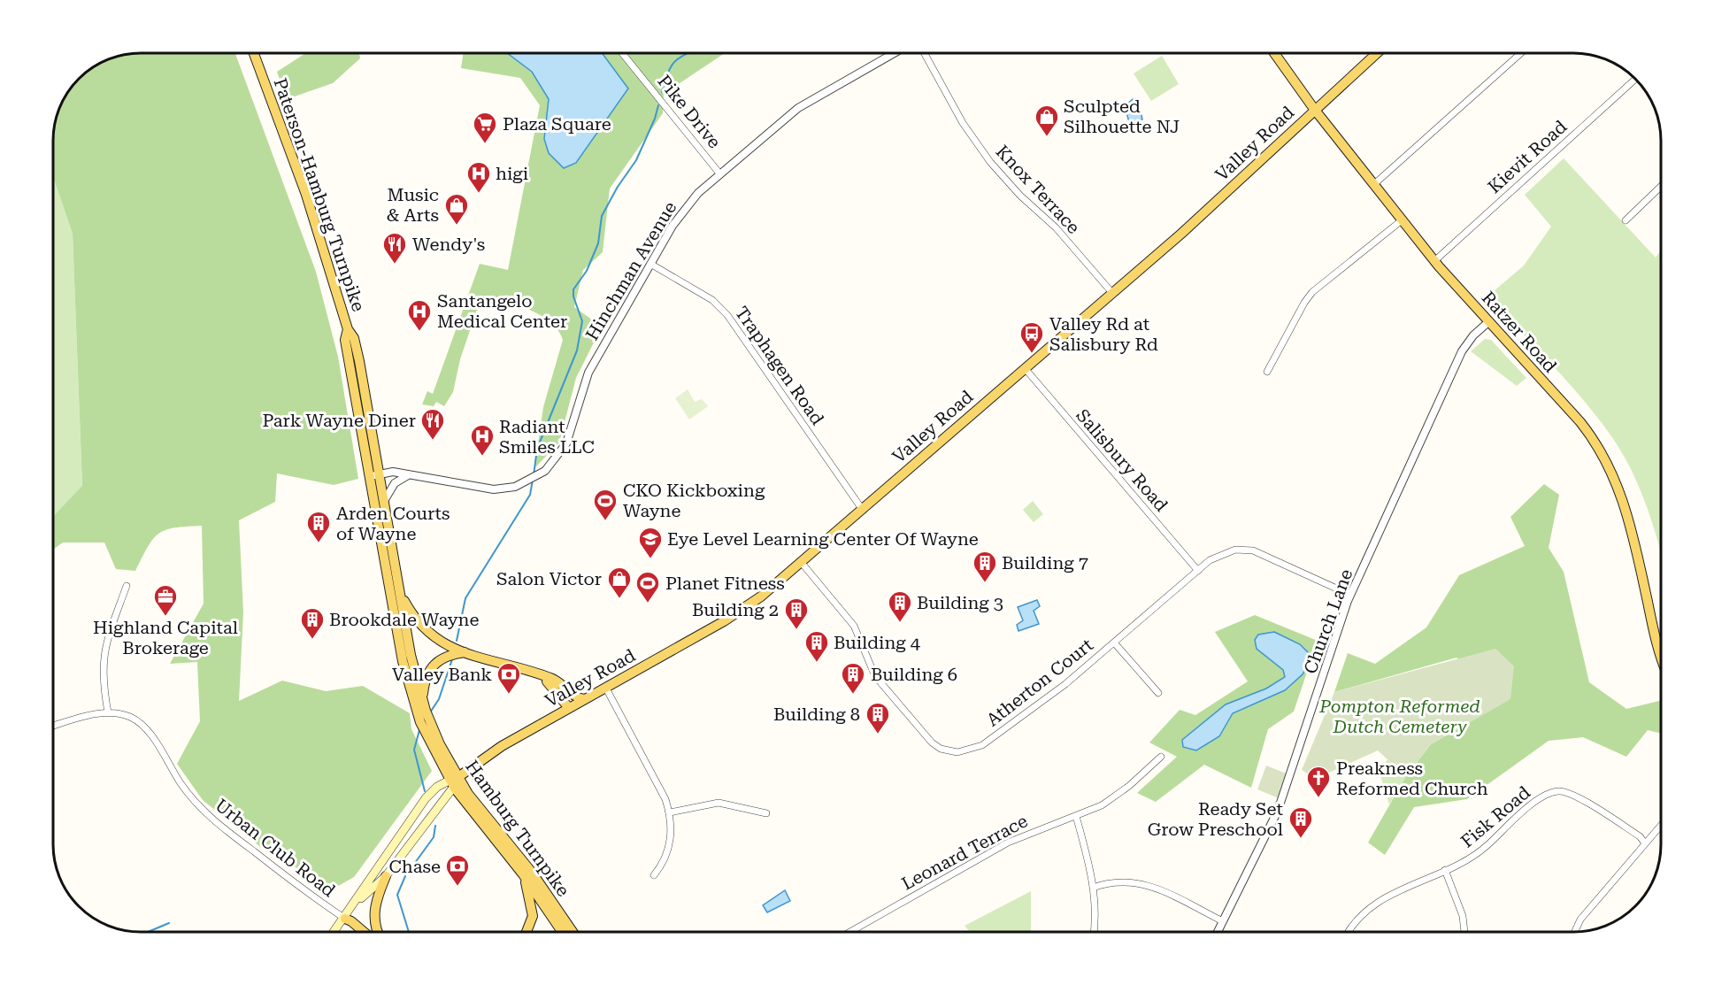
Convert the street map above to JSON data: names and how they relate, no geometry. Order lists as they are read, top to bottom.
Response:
{
  "streets": {
    "main road": [
      "Valley Road",
      "Paterson-Hamburg Turnpike",
      "Ratzer Road",
      "Hamburg Turnpike"
    ],
    "street": [
      "Pike Drive",
      "Kievit Road",
      "Knox Terrace",
      "Hinchman Avenue",
      "Traphagen Road",
      "Salisbury Road",
      "Church Lane",
      "Atherton Court",
      "Fisk Road",
      "Urban Club Road",
      "Leonard Terrace"
    ]
  },
  "crossings": [
    ["Pike Drive", "Hinchman Avenue"],
    ["Valley Road", "Knox Terrace"],
    ["Valley Road", "Ratzer Road"],
    ["Valley Road", "Traphagen Road"],
    ["Valley Road", "Salisbury Road"],
    ["Valley Road", "Atherton Court"],
    ["Valley Road", "Hamburg Turnpike"],
    ["Valley Road", "Urban Club Road"],
    ["Kievit Road", "Ratzer Road"],
    ["Paterson-Hamburg Turnpike", "Hamburg Turnpike"],
    ["Hinchman Avenue", "Traphagen Road"],
    ["Hinchman Avenue", "Hamburg Turnpike"],
    ["Ratzer Road", "Church Lane"],
    ["Salisbury Road", "Atherton Court"],
    ["Church Lane", "Atherton Court"]
  ],
  "parks": ["Pompton Reformed Dutch Cemetery"],
  "places": {
    "shop": ["Sculpted Silhouette NJ", "Music & Arts", "Salon Victor"],
    "supermarket": ["Plaza Square"],
    "hospital": ["higi", "Santangelo Medical Center", "Radiant Smiles LLC"],
    "restaurant": ["Wendy's", "Park Wayne Diner"],
    "bus stop": ["Valley Rd at Salisbury Rd"],
    "sports": ["CKO Kickboxing Wayne", "Planet Fitness"],
    "building": [
      "Arden Courts of Wayne",
      "Building 7",
      "Building 3",
      "Building 2",
      "Brookdale Wayne",
      "Building 4",
      "Building 6",
      "Building 8",
      "Ready Set Grow Preschool"
    ],
    "school or university": ["Eye Level Learning Center Of Wayne"],
    "office": ["Highland Capital Brokerage"],
    "bank": ["Valley Bank", "Chase"],
    "church": ["Preakness Reformed Church"]
  }
}
